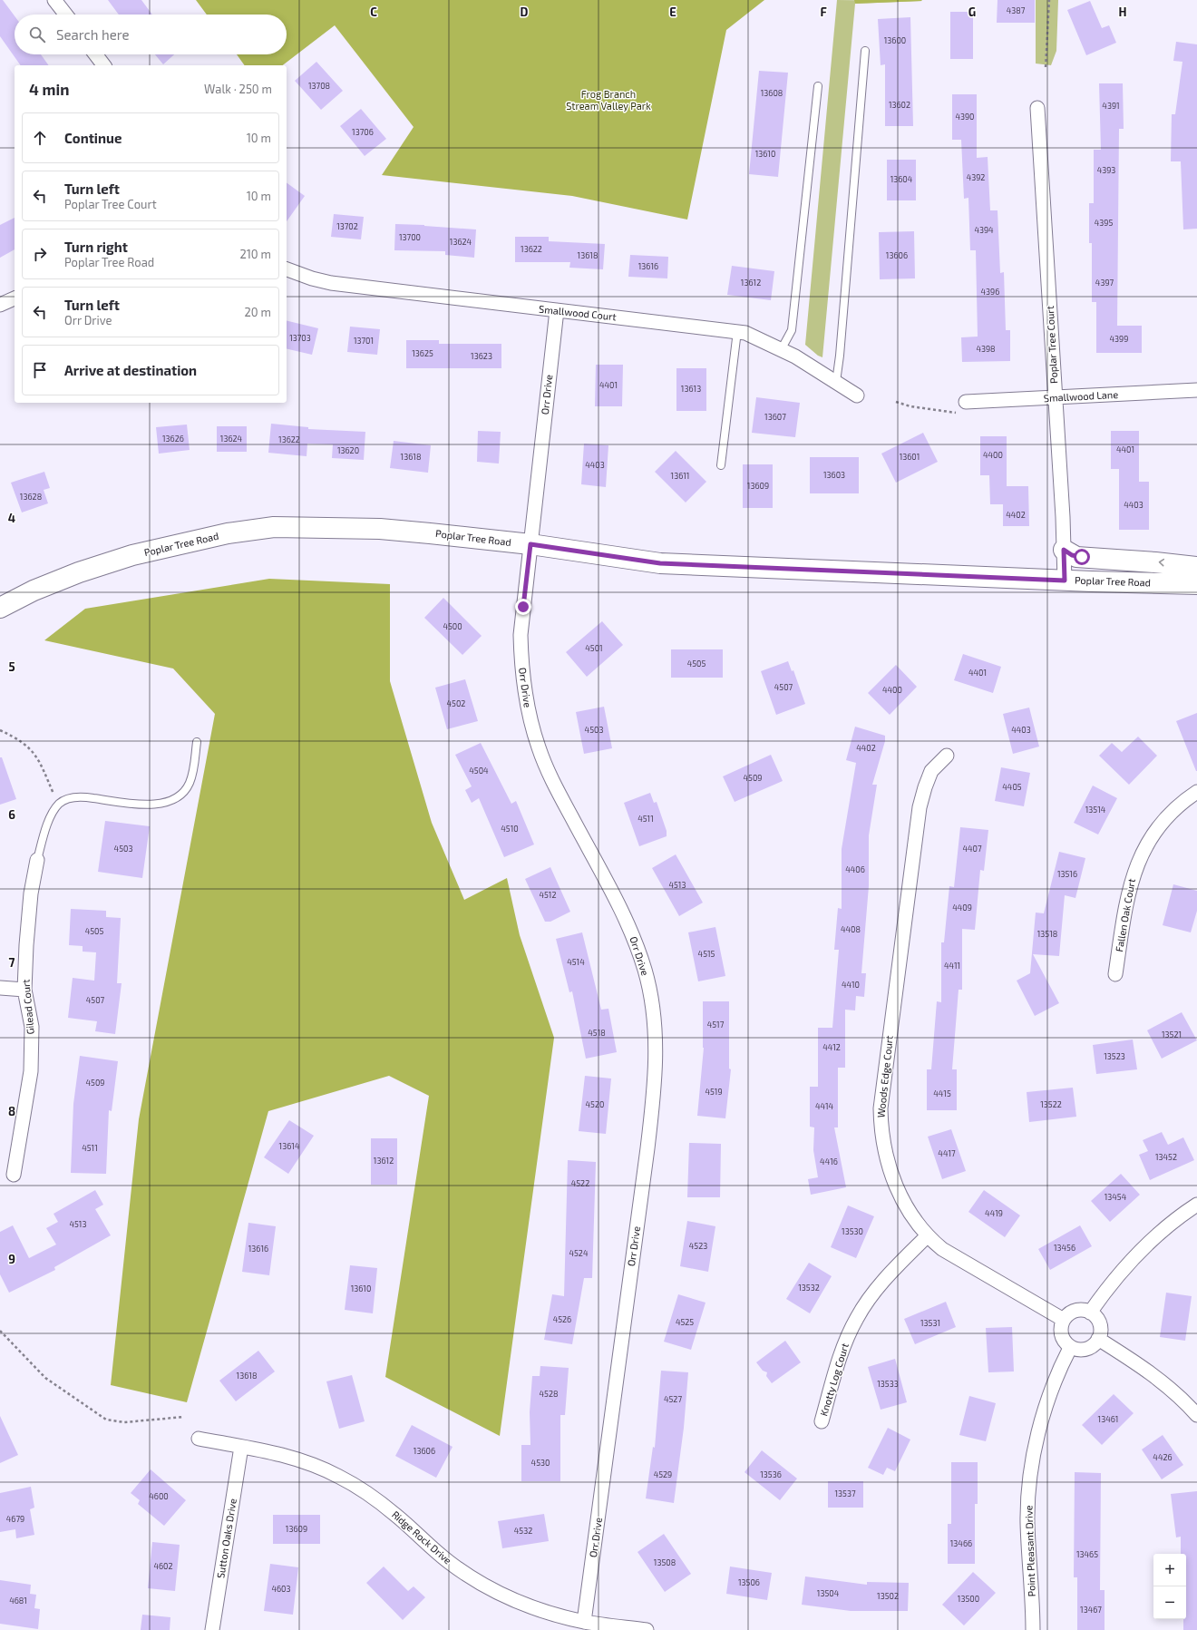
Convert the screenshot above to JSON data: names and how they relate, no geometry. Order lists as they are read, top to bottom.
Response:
{
  "streets": {
    "main road": ["Poplar Tree Road"],
    "street": [
      "Smallwood Court",
      "Poplar Tree Court",
      "Orr Drive",
      "Smallwood Lane",
      "Fallen Oak Court",
      "Gilead Court",
      "Woods Edge Court",
      "Knotty Log Court",
      "Ridge Rock Drive",
      "Sutton Oaks Drive",
      "Point Pleasant Drive"
    ]
  },
  "crossings": [
    ["Smallwood Court", "Orr Drive"],
    ["Poplar Tree Court", "Smallwood Lane"],
    ["Poplar Tree Court", "Poplar Tree Road"],
    ["Orr Drive", "Poplar Tree Road"],
    ["Orr Drive", "Ridge Rock Drive"],
    ["Woods Edge Court", "Knotty Log Court"],
    ["Woods Edge Court", "Point Pleasant Drive"],
    ["Ridge Rock Drive", "Sutton Oaks Drive"]
  ],
  "parks": ["Frog Branch Stream Valley Park"],
  "house_numbers": [
    "4387",
    "13600",
    "13708",
    "13608",
    "13602",
    "4391",
    "4390",
    "13706",
    "13610",
    "4393",
    "4392",
    "13604",
    "4395",
    "13702",
    "4394",
    "13700",
    "13624",
    "13622",
    "13618",
    "13606",
    "13616",
    "13612",
    "4397",
    "4396",
    "13703",
    "4399",
    "13701",
    "4398",
    "13625",
    "13623",
    "4401",
    "13613",
    "13607",
    "13626",
    "13624",
    "13622",
    "4401",
    "13620",
    "4400",
    "13618",
    "13601",
    "4403",
    "13603",
    "13611",
    "13609",
    "13628",
    "4403",
    "4402",
    "4500",
    "4501",
    "4505",
    "4401",
    "4507",
    "4400",
    "4502",
    "4503",
    "4403",
    "4402",
    "4504",
    "4509",
    "4405",
    "13514",
    "4511",
    "4510",
    "4503",
    "4407",
    "4406",
    "13516",
    "4513",
    "4512",
    "4409",
    "4408",
    "4505",
    "13518",
    "4515",
    "4514",
    "4411",
    "4410",
    "4507",
    "4517",
    "4518",
    "13521",
    "4412",
    "13523",
    "4509",
    "4519",
    "4415",
    "4520",
    "13522",
    "4414",
    "13614",
    "4511",
    "4417",
    "13452",
    "13612",
    "4416",
    "4522",
    "13454",
    "4419",
    "4513",
    "13530",
    "4523",
    "13456",
    "13616",
    "4524",
    "13532",
    "13610",
    "4526",
    "4525",
    "13531",
    "13618",
    "13533",
    "4528",
    "4527",
    "13461",
    "13606",
    "4426",
    "4530",
    "4529",
    "13536",
    "13537",
    "4600",
    "4679",
    "13609",
    "4532",
    "13466",
    "13465",
    "13508",
    "4602",
    "13506",
    "4603",
    "13504",
    "13502",
    "13500",
    "4681",
    "13467"
  ],
  "page": {
    "search": "Search here",
    "heading": ["4 min", "Walk · 250 m"],
    "list": [
      ["Continue", "10 m"],
      ["Turn left", "Poplar Tree Court", "10 m"],
      ["Turn right", "Poplar Tree Road", "210 m"],
      ["Turn left", "Orr Drive", "20 m"],
      "Arrive at destination"
    ],
    "map_buttons": ["+", "−"]
  },
  "grid": {
    "columns": [
      "C",
      "D",
      "E",
      "F",
      "G",
      "H"
    ],
    "rows": [
      "4",
      "5",
      "6",
      "7",
      "8",
      "9"
    ]
  }
}
